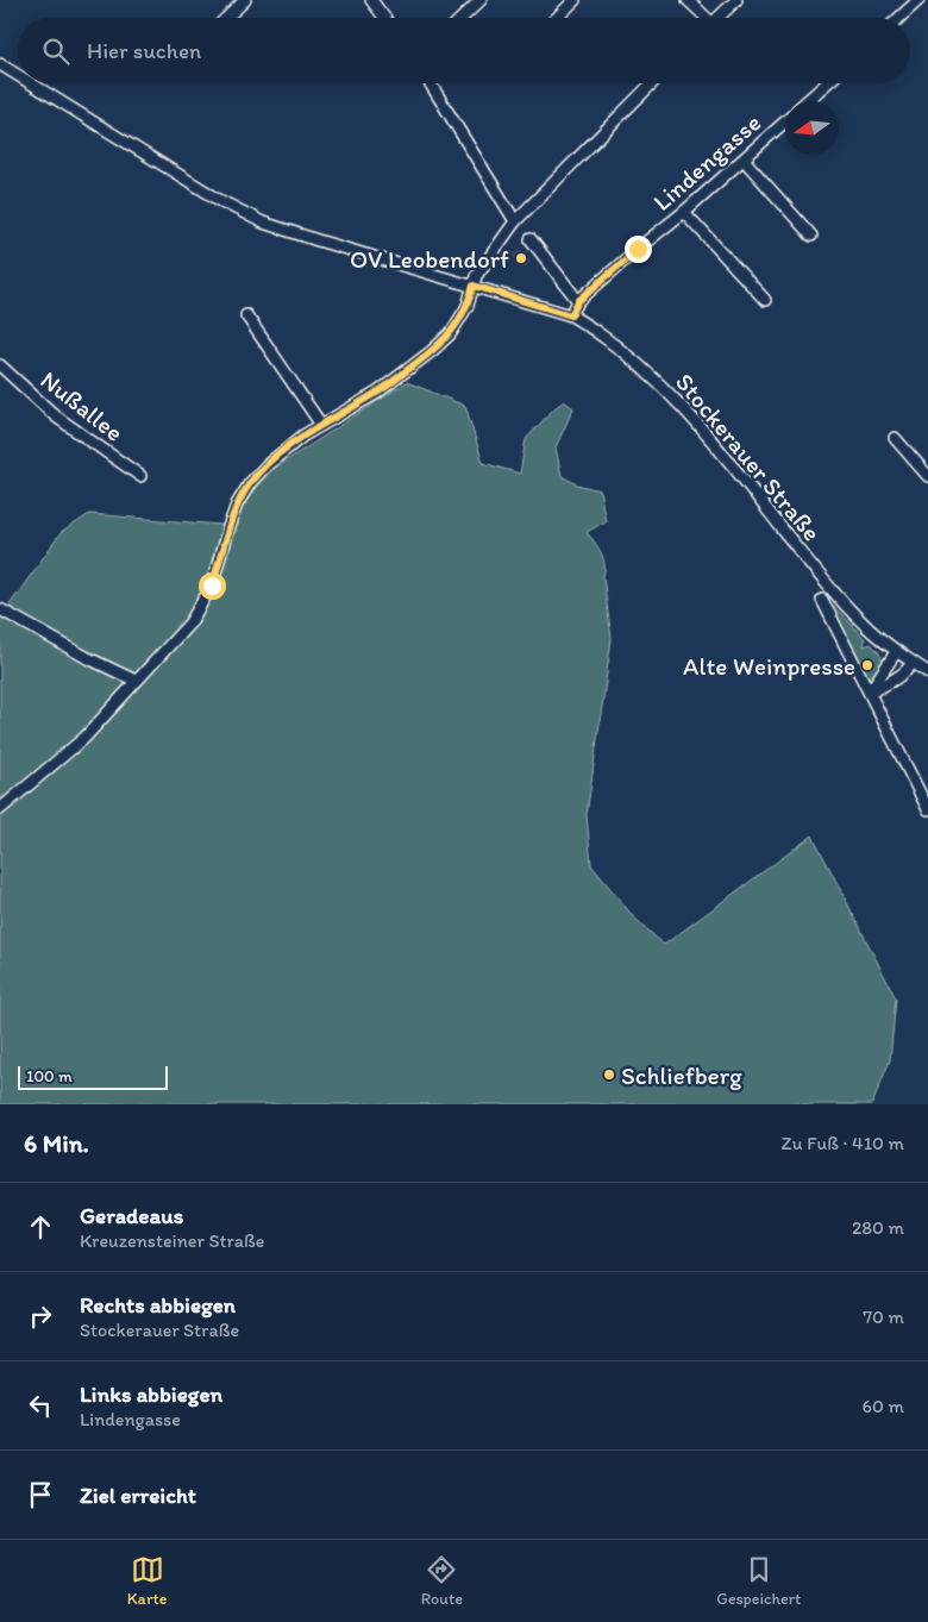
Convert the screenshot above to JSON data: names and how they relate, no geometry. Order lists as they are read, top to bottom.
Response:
{
  "streets": {
    "street": ["Lindengasse", "Nußallee", "Stockerauer Straße"]
  },
  "crossings": [
    ["Lindengasse", "Stockerauer Straße"]
  ],
  "places": ["OV Leobendorf", "Alte Weinpresse", "Schliefberg"],
  "scale_bar": "100 m",
  "north": "left",
  "page": {
    "search": "Hier suchen",
    "scale": "100 m",
    "heading": ["6 Min.", "Zu Fuß · 410 m"],
    "list": [
      ["Geradeaus", "Kreuzensteiner Straße", "280 m"],
      ["Rechts abbiegen", "Stockerauer Straße", "70 m"],
      ["Links abbiegen", "Lindengasse", "60 m"],
      "Ziel erreicht"
    ],
    "nav": ["Karte", "Route", "Gespeichert"]
  }
}
